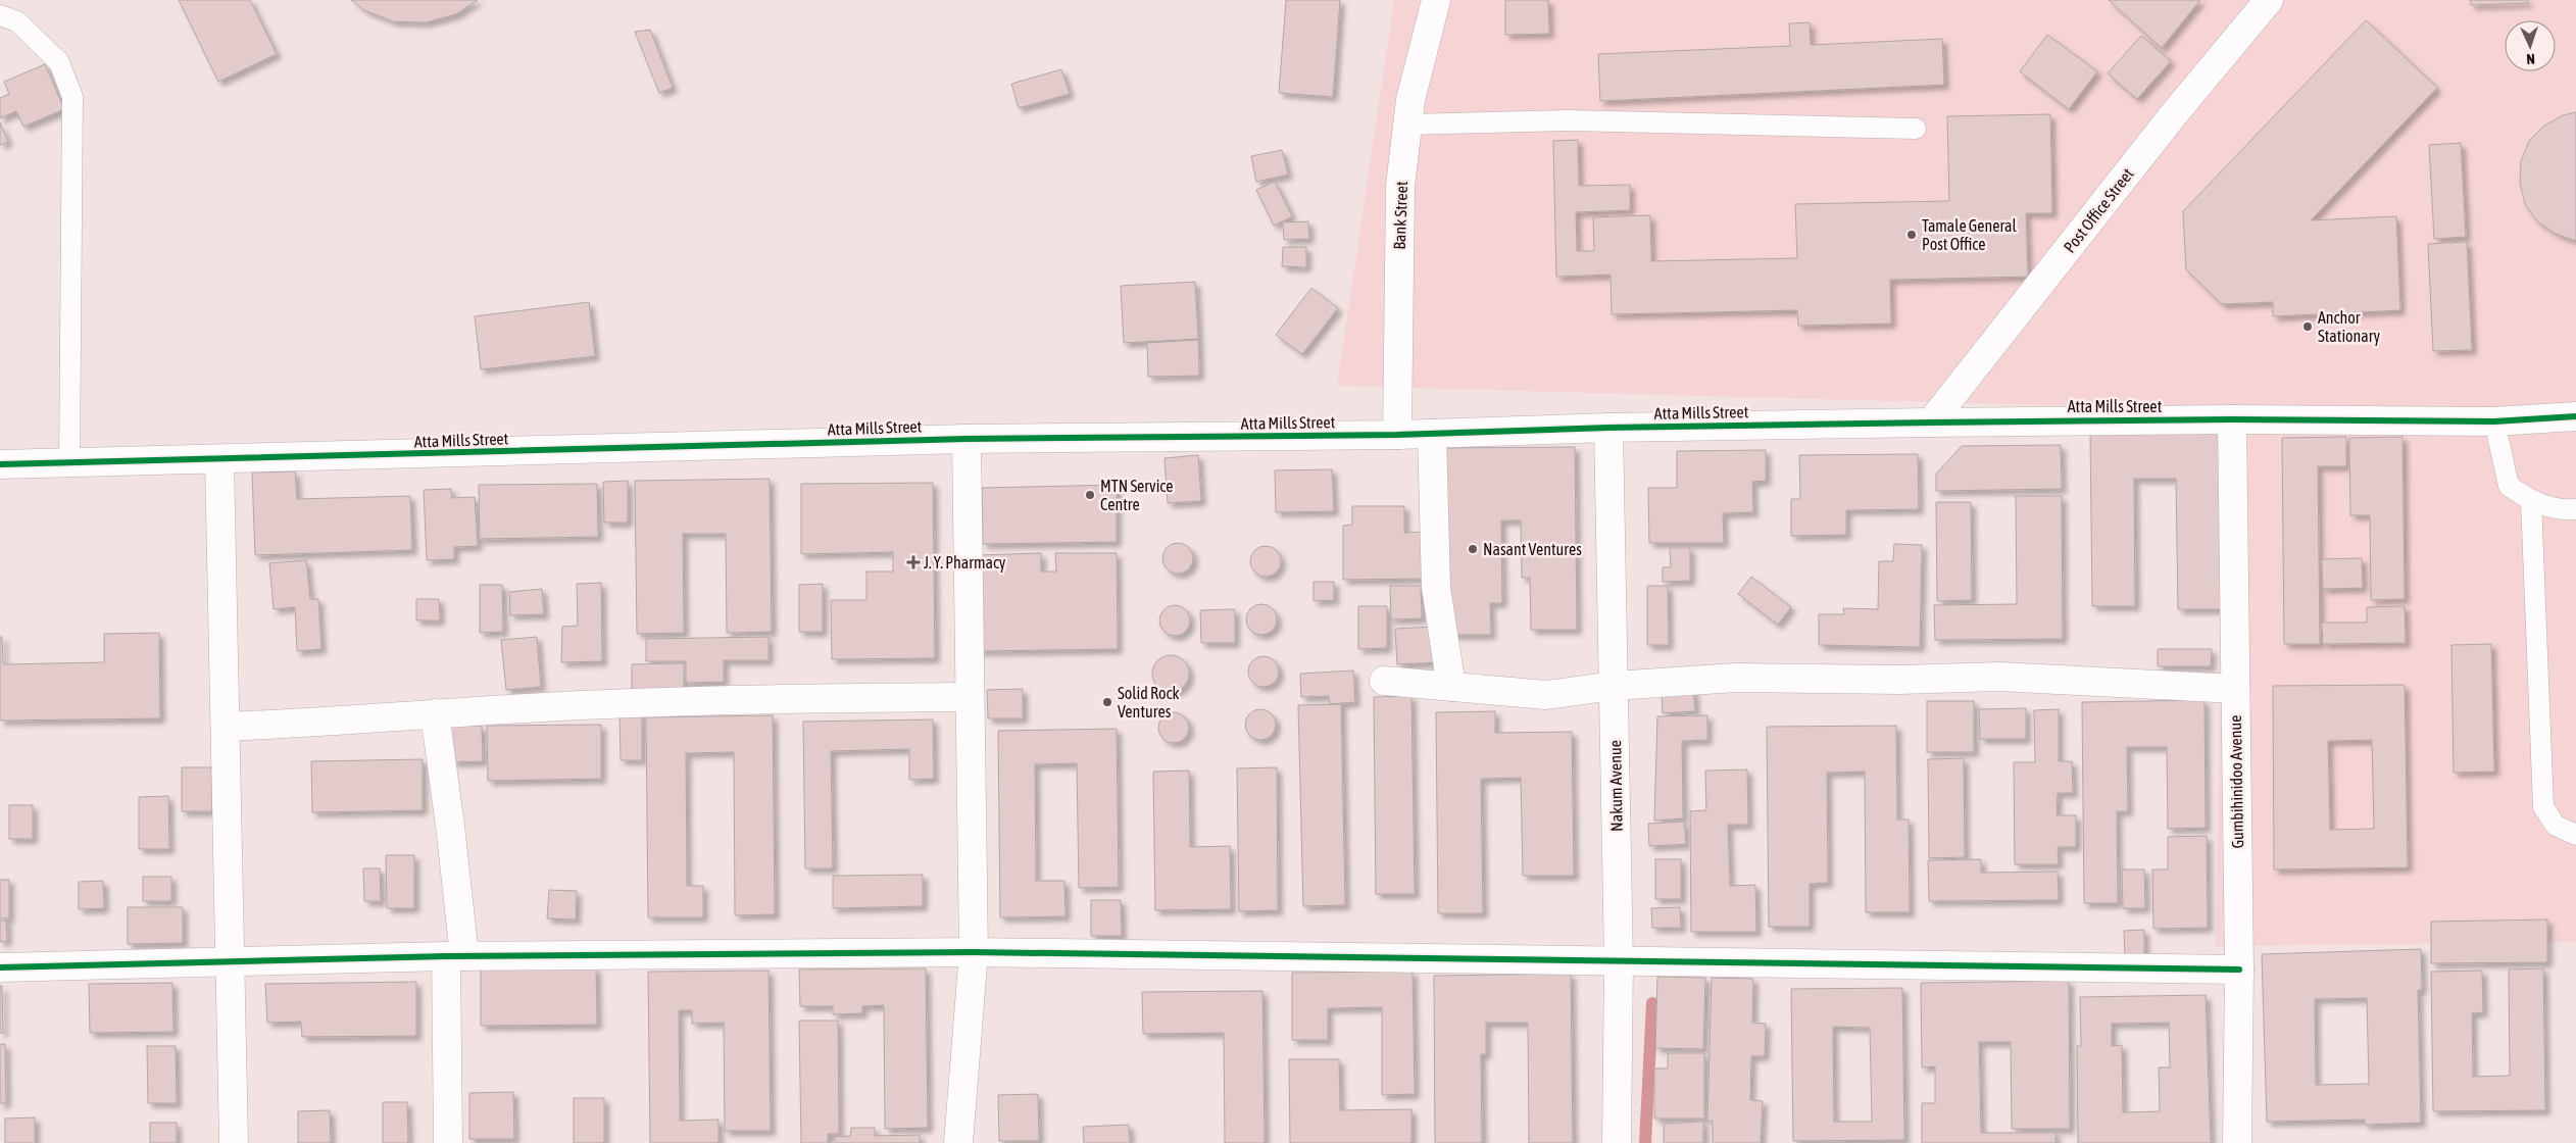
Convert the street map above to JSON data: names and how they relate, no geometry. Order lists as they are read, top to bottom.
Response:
{
  "streets": {
    "street": [
      "Post Office Street",
      "Bank Street",
      "Atta Mills Street",
      "Gumbihinidoo Avenue",
      "Nakum Avenue"
    ]
  },
  "crossings": [
    ["Post Office Street", "Atta Mills Street"],
    ["Bank Street", "Atta Mills Street"],
    ["Atta Mills Street", "Gumbihinidoo Avenue"],
    ["Atta Mills Street", "Nakum Avenue"]
  ],
  "places": {
    "other": [
      "Tamale General Post Office",
      "Anchor Stationary",
      "MTN Service Centre",
      "Nasant Ventures",
      "Solid Rock Ventures"
    ],
    "health": ["J. Y. Pharmacy"]
  },
  "north": "bottom"
}
